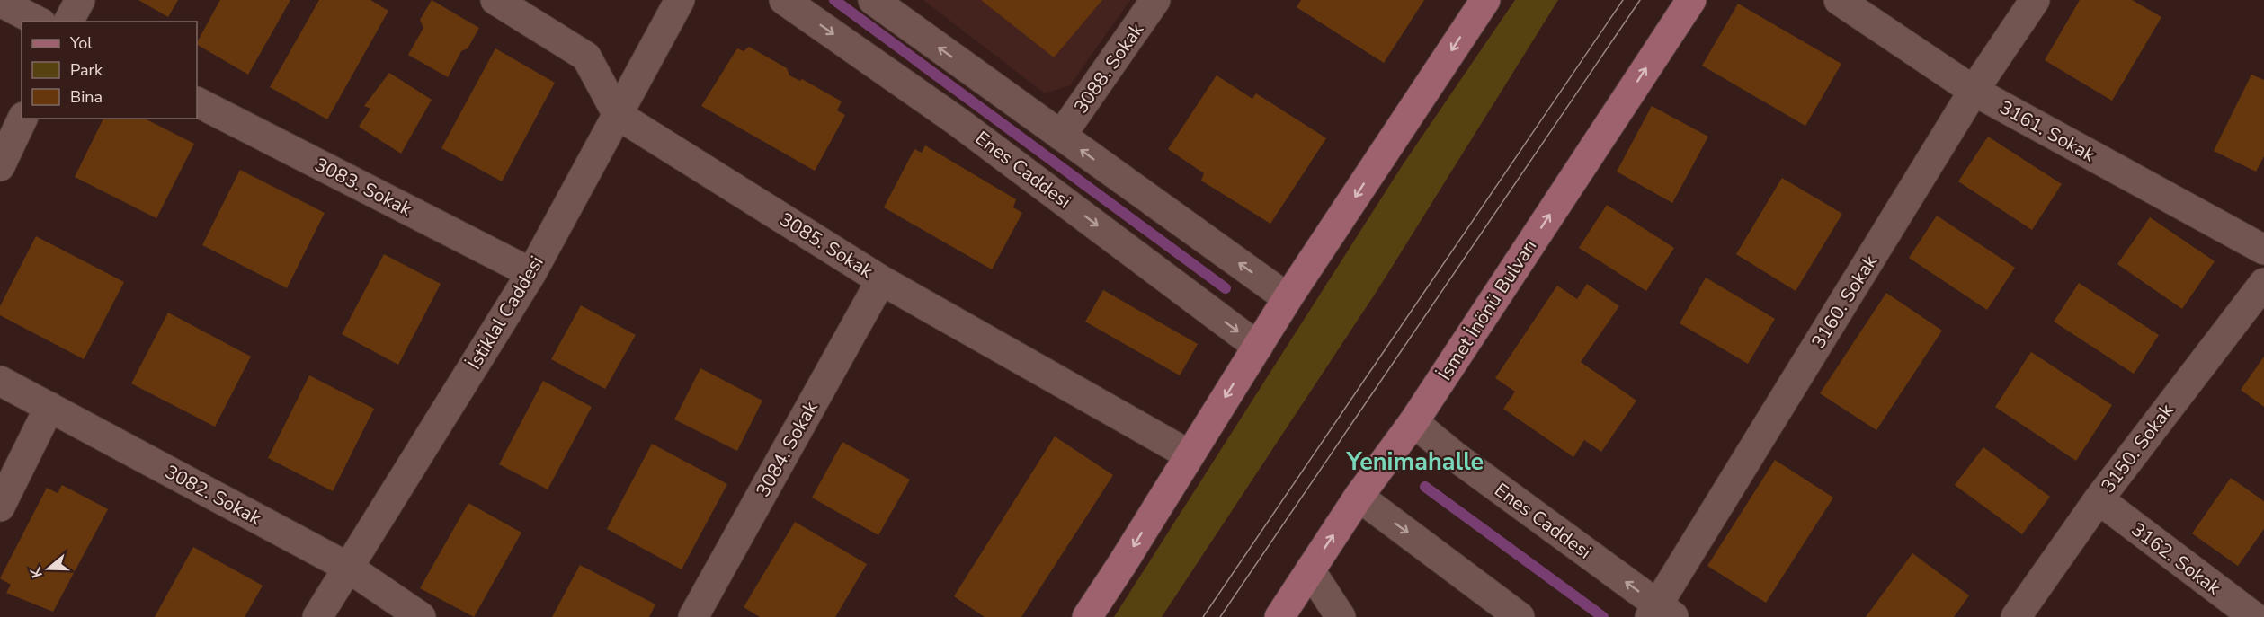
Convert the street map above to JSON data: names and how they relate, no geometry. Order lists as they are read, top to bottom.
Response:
{
  "streets": {
    "main road": ["İsmet İnönü Bulvarı"],
    "street": [
      "3088. Sokak",
      "3161. Sokak",
      "Enes Caddesi",
      "3083. Sokak",
      "3085. Sokak",
      "3160. Sokak",
      "İstiklal Caddesi",
      "3150. Sokak",
      "3084. Sokak",
      "3082. Sokak",
      "3162. Sokak"
    ]
  },
  "crossings": [
    ["3161. Sokak", "3160. Sokak"],
    ["Enes Caddesi", "3160. Sokak"],
    ["Enes Caddesi", "İsmet İnönü Bulvarı"],
    ["3083. Sokak", "İstiklal Caddesi"],
    ["3085. Sokak", "İstiklal Caddesi"],
    ["3085. Sokak", "3084. Sokak"],
    ["İstiklal Caddesi", "3082. Sokak"],
    ["3150. Sokak", "3162. Sokak"]
  ],
  "districts": ["Yenimahalle"],
  "legend": ["Yol", "Park", "Bina"],
  "north": "left"
}
